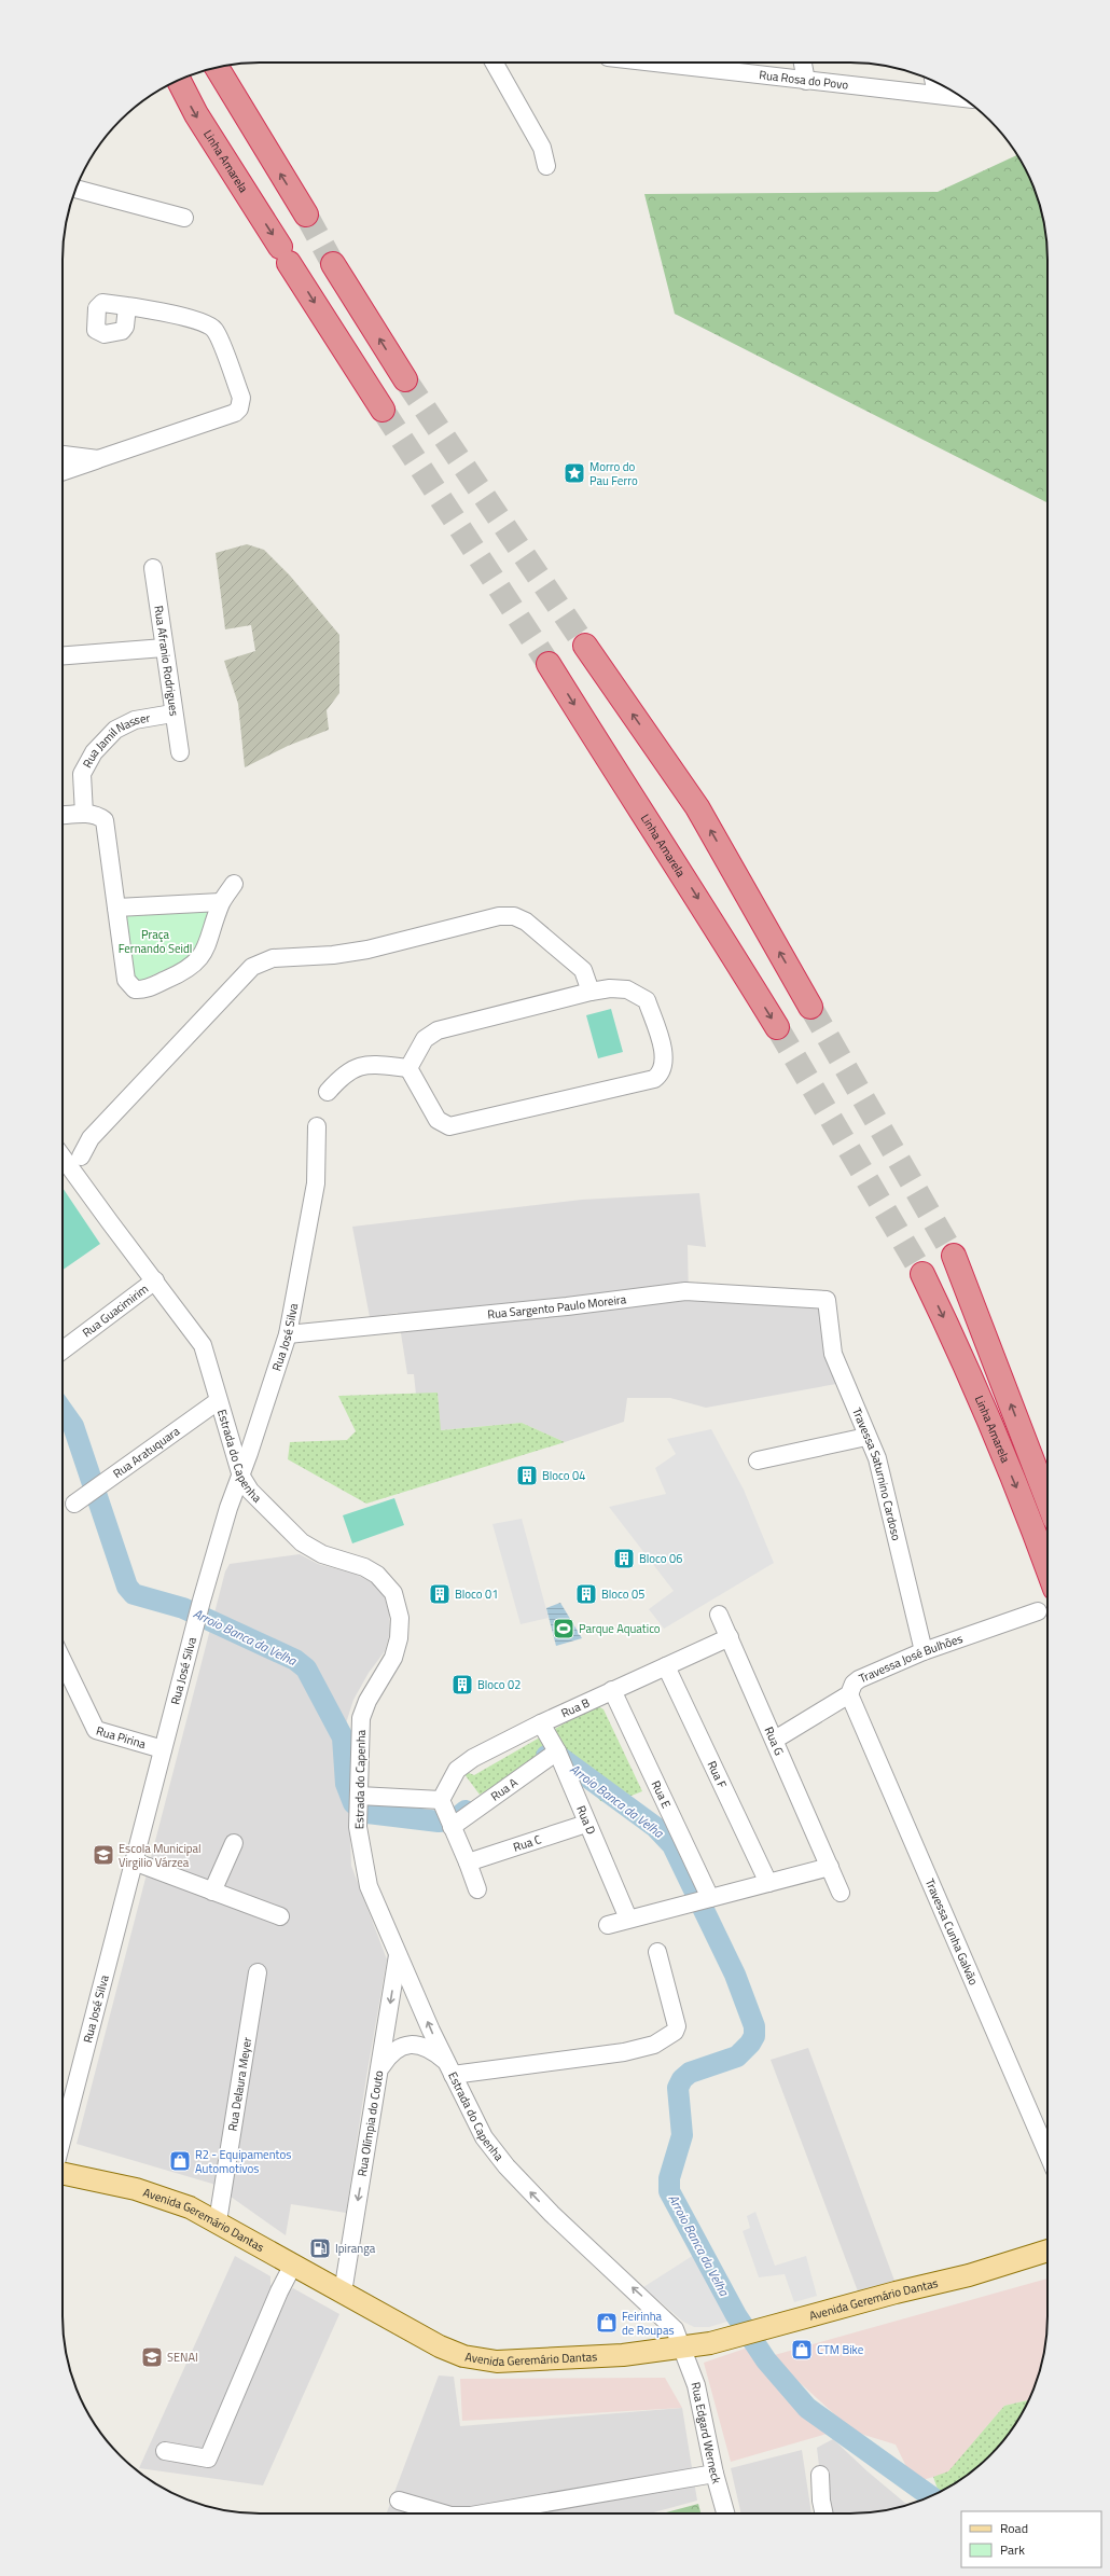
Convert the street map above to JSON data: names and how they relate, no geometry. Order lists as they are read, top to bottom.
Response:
{
  "streets": {
    "highway": ["Linha Amarela"],
    "main road": ["Avenida Geremário Dantas"],
    "street": [
      "Rua Rosa do Povo",
      "Rua Afranio Rodrigues",
      "Rua Jamil Nasser",
      "Rua Sargento Paulo Moreira",
      "Rua Guacimirim",
      "Rua José Silva",
      "Rua Aratuquara",
      "Estrada do Capenha",
      "Travessa Saturnino Cardoso",
      "Travessa José Bulhões",
      "Rua B",
      "Rua Pirina",
      "Rua G",
      "Rua F",
      "Rua A",
      "Rua E",
      "Rua D",
      "Rua C",
      "Travessa Cunha Galvão",
      "Rua Delaura Meyer",
      "Rua Olímpia do Couto",
      "Rua Edgard Werneck"
    ]
  },
  "crossings": [
    ["Rua Afranio Rodrigues", "Rua Jamil Nasser"],
    ["Rua Sargento Paulo Moreira", "Rua José Silva"],
    ["Rua Sargento Paulo Moreira", "Travessa Saturnino Cardoso"],
    ["Rua Guacimirim", "Estrada do Capenha"],
    ["Rua José Silva", "Estrada do Capenha"],
    ["Rua José Silva", "Rua Pirina"],
    ["Rua Aratuquara", "Estrada do Capenha"],
    ["Estrada do Capenha", "Rua Olímpia do Couto"],
    ["Estrada do Capenha", "Avenida Geremário Dantas"],
    ["Estrada do Capenha", "Rua Edgard Werneck"],
    ["Travessa Saturnino Cardoso", "Travessa José Bulhões"],
    ["Travessa José Bulhões", "Rua G"],
    ["Travessa José Bulhões", "Travessa Cunha Galvão"],
    ["Rua B", "Rua G"],
    ["Rua B", "Rua F"],
    ["Rua B", "Rua A"],
    ["Rua B", "Rua E"],
    ["Rua B", "Rua D"],
    ["Rua A", "Rua D"],
    ["Rua D", "Rua C"],
    ["Rua Delaura Meyer", "Avenida Geremário Dantas"],
    ["Rua Olímpia do Couto", "Avenida Geremário Dantas"],
    ["Avenida Geremário Dantas", "Rua Edgard Werneck"]
  ],
  "one_way": ["Rua Olímpia do Couto"],
  "water": ["Arroio Banca da Velha"],
  "parks": ["Praça Fernando Seidl"],
  "places": {
    "place": ["Morro do Pau Ferro"],
    "building": [
      "Bloco 04",
      "Bloco 06",
      "Bloco 01",
      "Bloco 05",
      "Bloco 02"
    ],
    "sports": ["Parque Aquatico"],
    "school or university": ["Escola Municipal Virgilio Várzea", "SENAI"],
    "shop": ["R2 - Equipamentos Automotivos", "Feirinha de Roupas", "CTM Bike"],
    "fuel station": ["Ipiranga"]
  },
  "legend": ["Road", "Park"]
}
